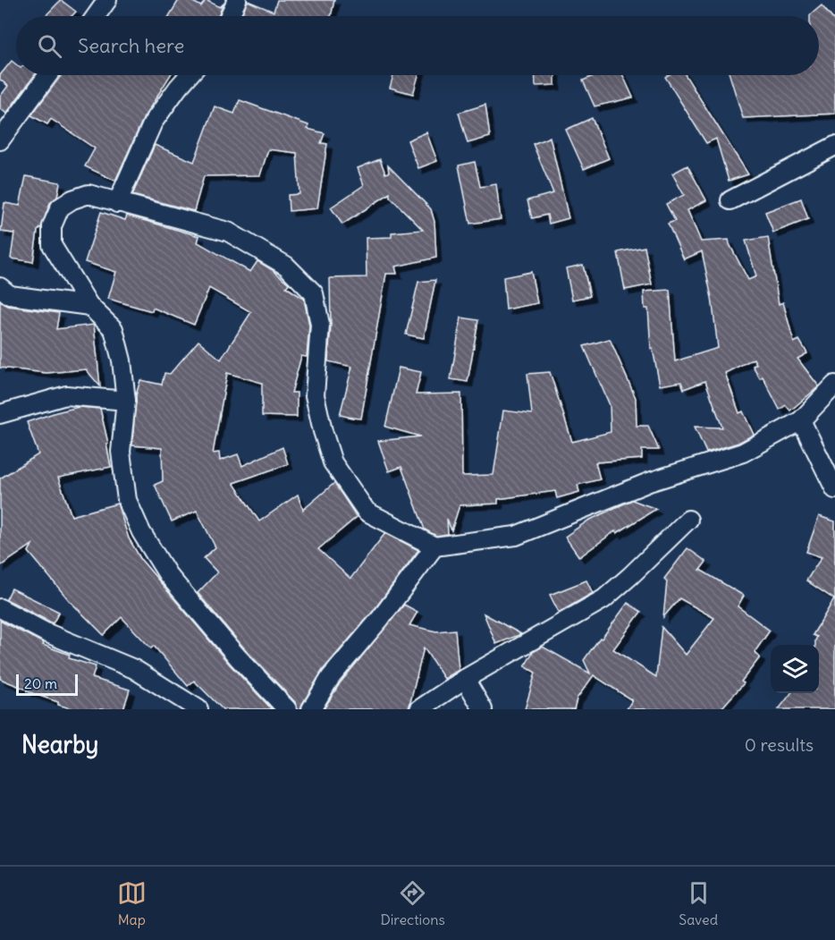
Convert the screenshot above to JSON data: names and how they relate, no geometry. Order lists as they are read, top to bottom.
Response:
{
  "scale_bar": "20 m",
  "page": {
    "search": "Search here",
    "scale": "20 m",
    "heading": ["Nearby", "0 results"],
    "nav": ["Map", "Directions", "Saved"]
  }
}
